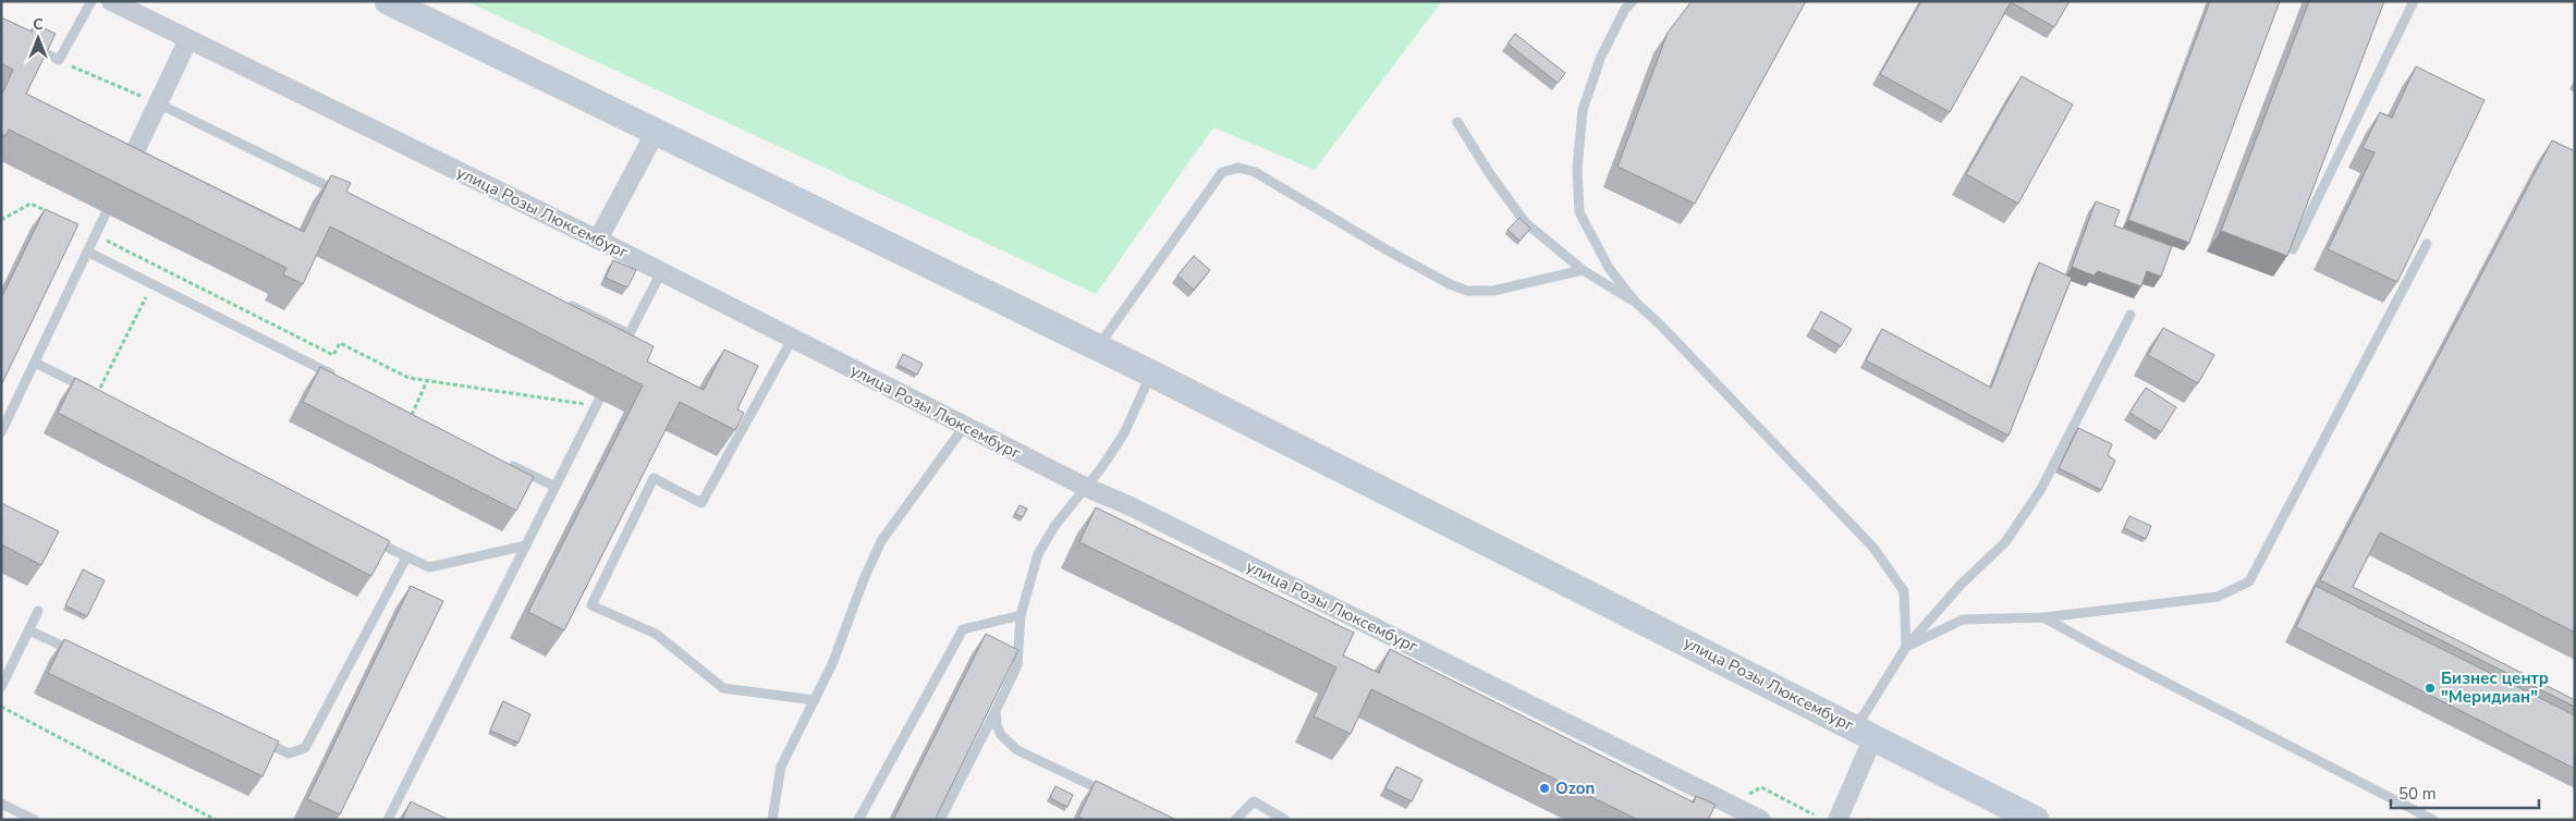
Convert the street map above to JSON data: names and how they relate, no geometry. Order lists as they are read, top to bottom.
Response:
{
  "streets": {
    "main road": ["улица Розы Люксембург"]
  },
  "places": ["Бизнес центр \"Меридиан\"", "Ozon"],
  "scale_bar": "50 m",
  "north": "top"
}
